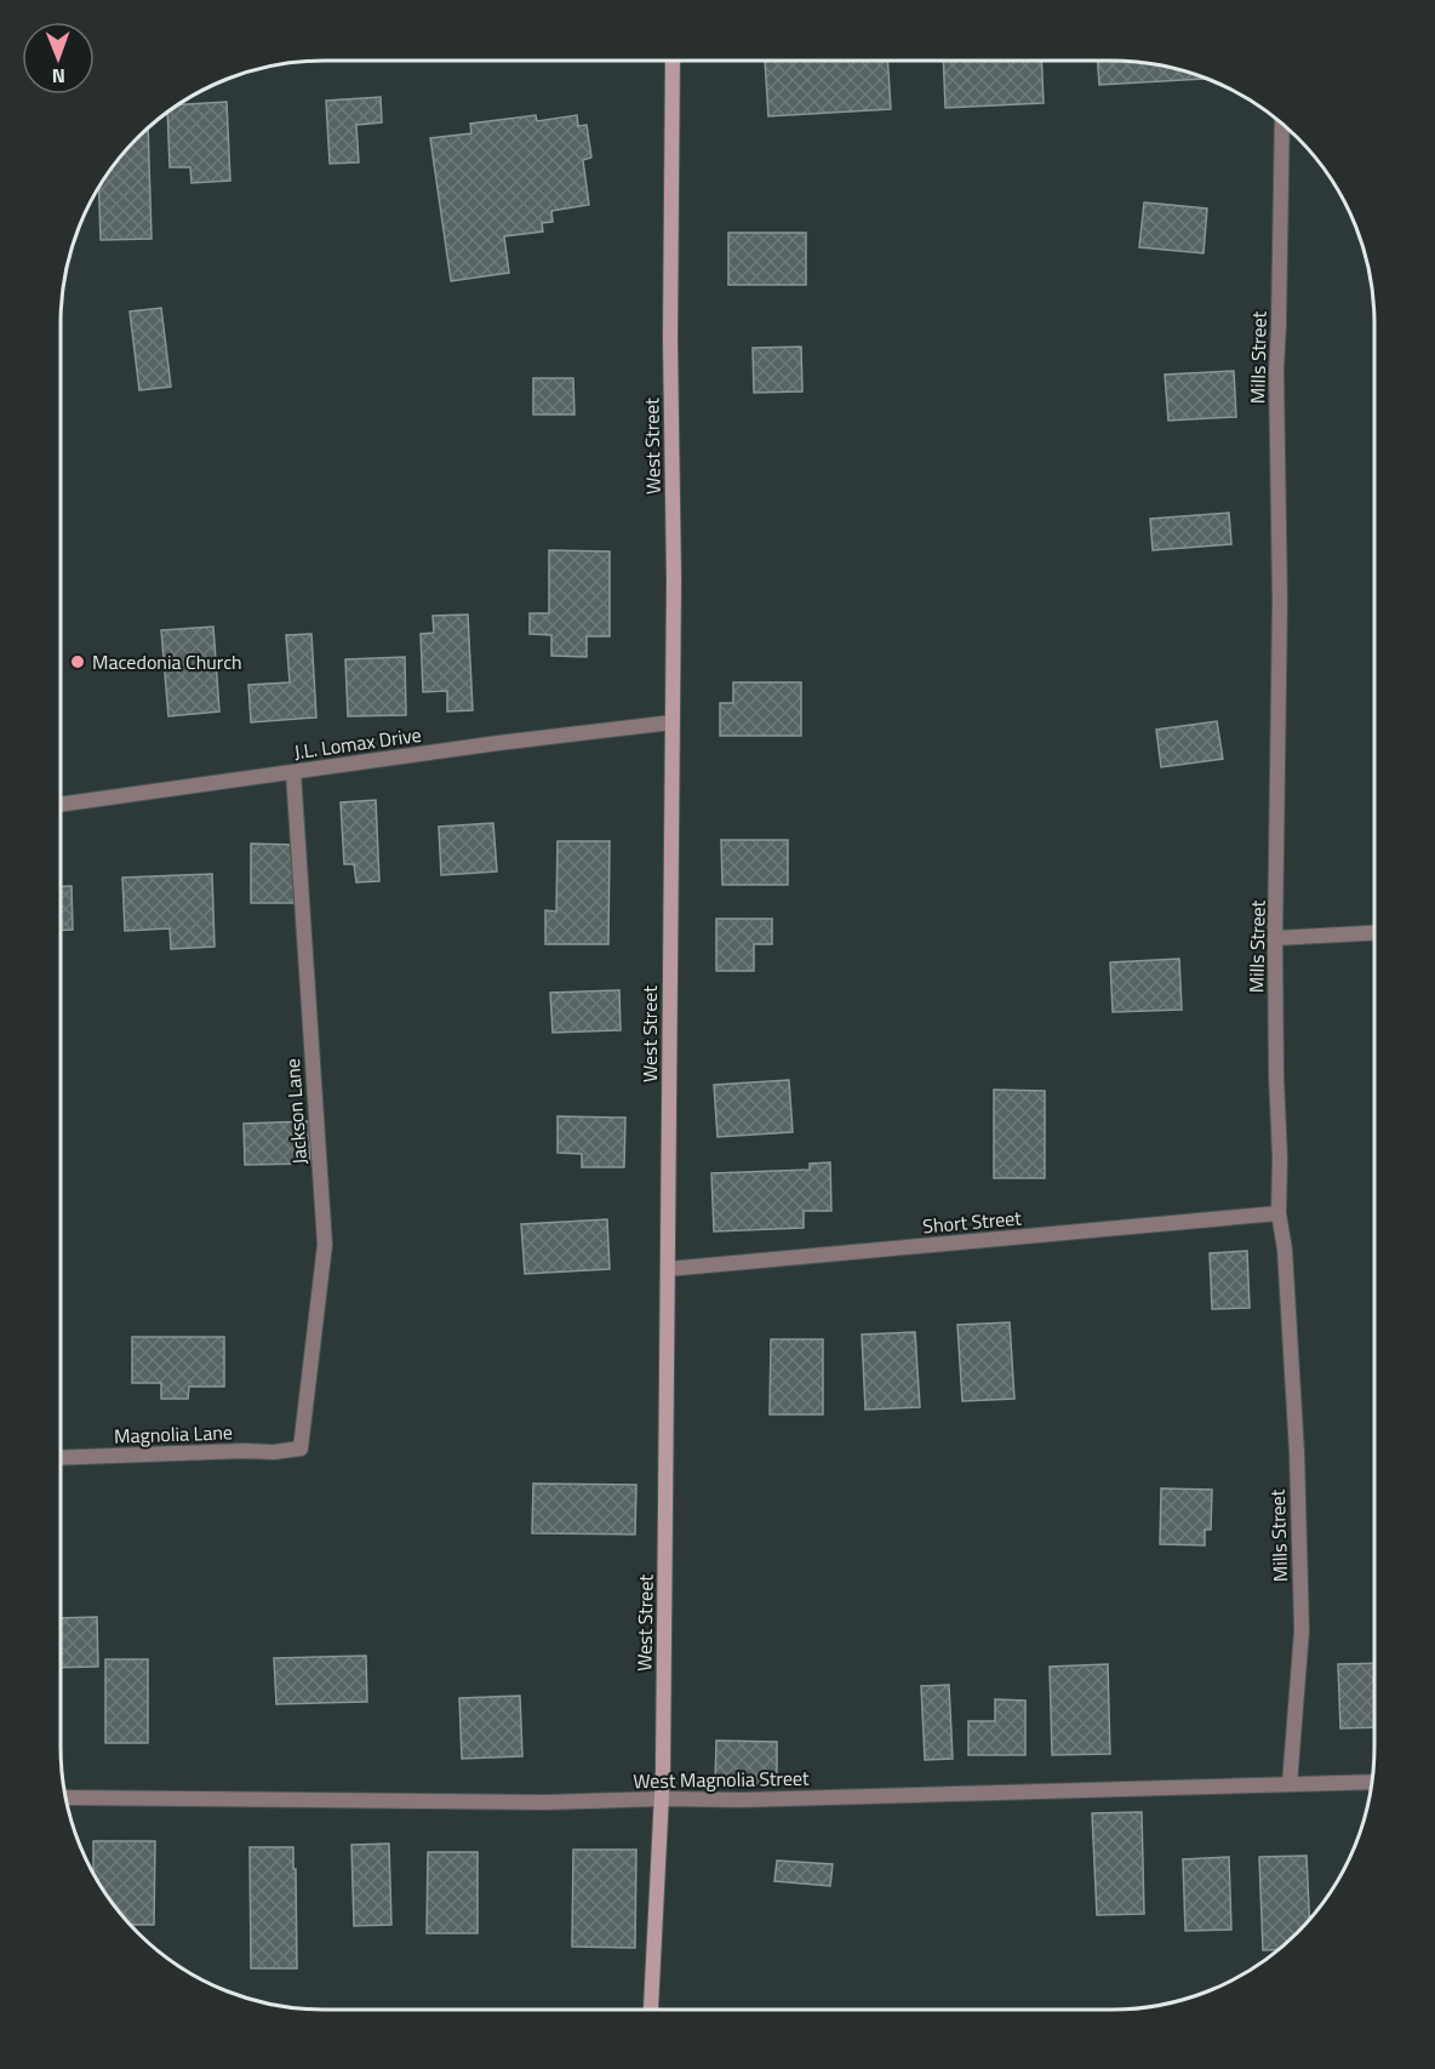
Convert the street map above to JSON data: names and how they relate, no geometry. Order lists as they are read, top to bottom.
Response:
{
  "streets": {
    "street": [
      "Mills Street",
      "West Street",
      "J.L. Lomax Drive",
      "Jackson Lane",
      "Short Street",
      "Magnolia Lane",
      "West Magnolia Street"
    ]
  },
  "crossings": [
    ["Mills Street", "Short Street"],
    ["Mills Street", "West Magnolia Street"],
    ["West Street", "J.L. Lomax Drive"],
    ["West Street", "Short Street"],
    ["West Street", "West Magnolia Street"],
    ["J.L. Lomax Drive", "Jackson Lane"],
    ["Jackson Lane", "Magnolia Lane"]
  ],
  "places": ["Macedonia Church"],
  "north": "bottom"
}
